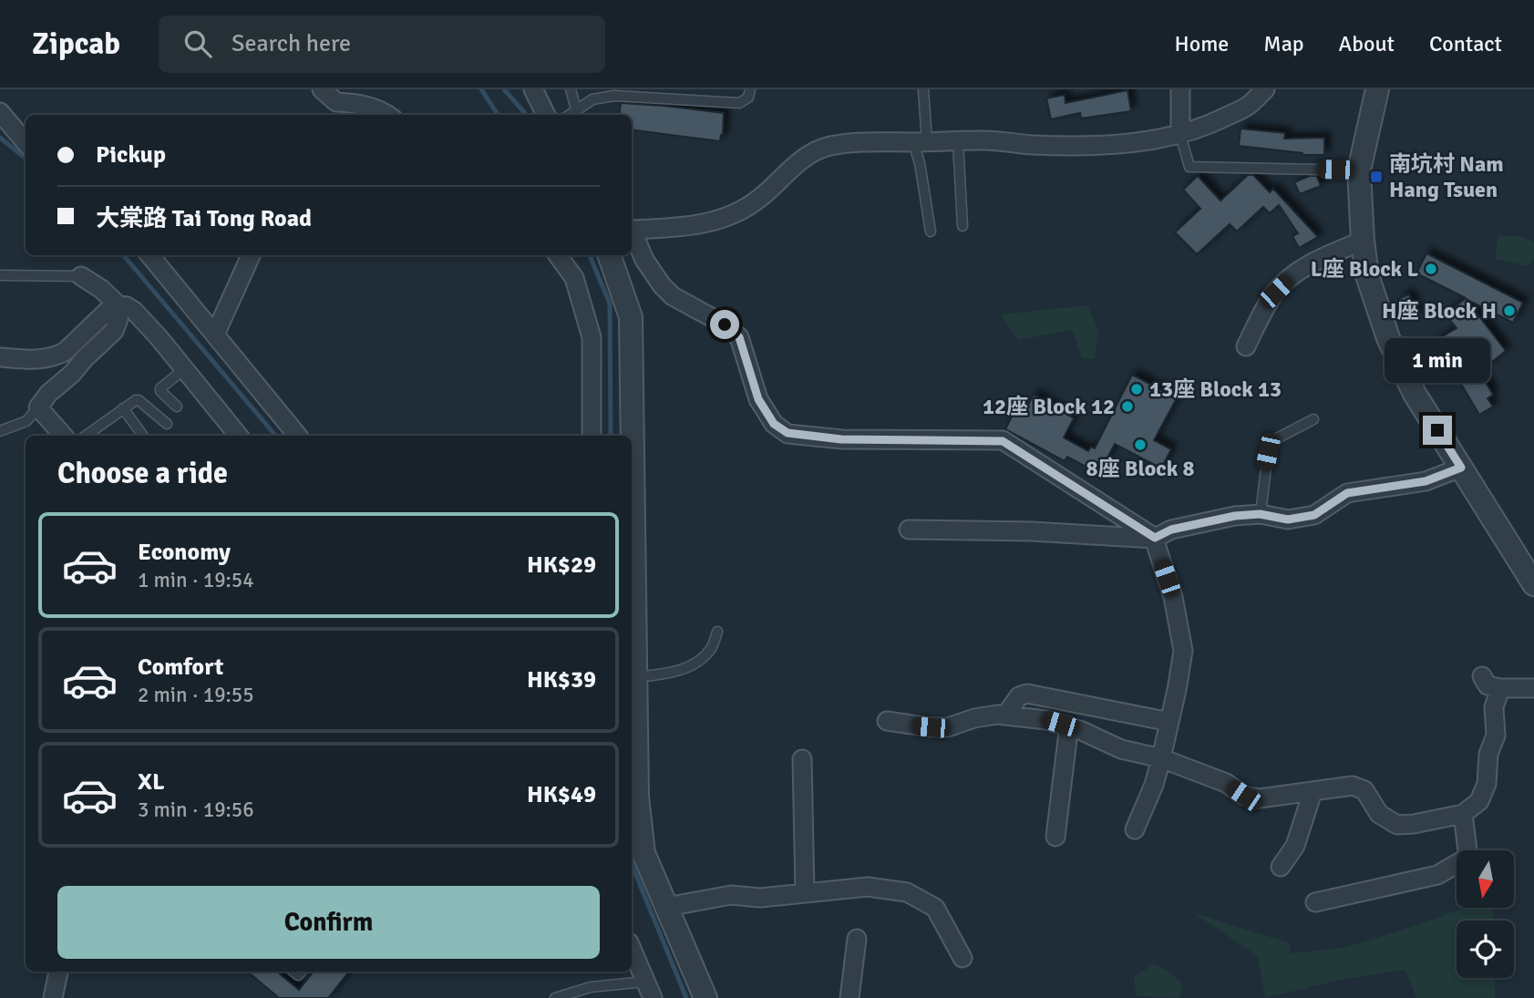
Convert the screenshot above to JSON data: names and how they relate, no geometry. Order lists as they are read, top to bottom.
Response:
{
  "places": {
    "transit": ["南坑村 Nam Hang Tsuen"],
    "other": [
      "L座 Block L",
      "H座 Block H",
      "13座 Block 13",
      "12座 Block 12",
      "8座 Block 8"
    ]
  },
  "north": "bottom",
  "page": {
    "header": "Zipcab",
    "search": "Search here",
    "nav": [
      "Home",
      "Map",
      "About",
      "Contact"
    ],
    "banner": ["Pickup", "大棠路 Tai Tong Road"],
    "bubble": "1 min",
    "heading": "Choose a ride",
    "list": [
      {
        "name": "Economy",
        "note": "1 min · 19:54",
        "value": "HK$29"
      },
      {
        "name": "Comfort",
        "note": "2 min · 19:55",
        "value": "HK$39"
      },
      {
        "name": "XL",
        "note": "3 min · 19:56",
        "value": "HK$49"
      }
    ],
    "buttons": "Confirm"
  }
}
